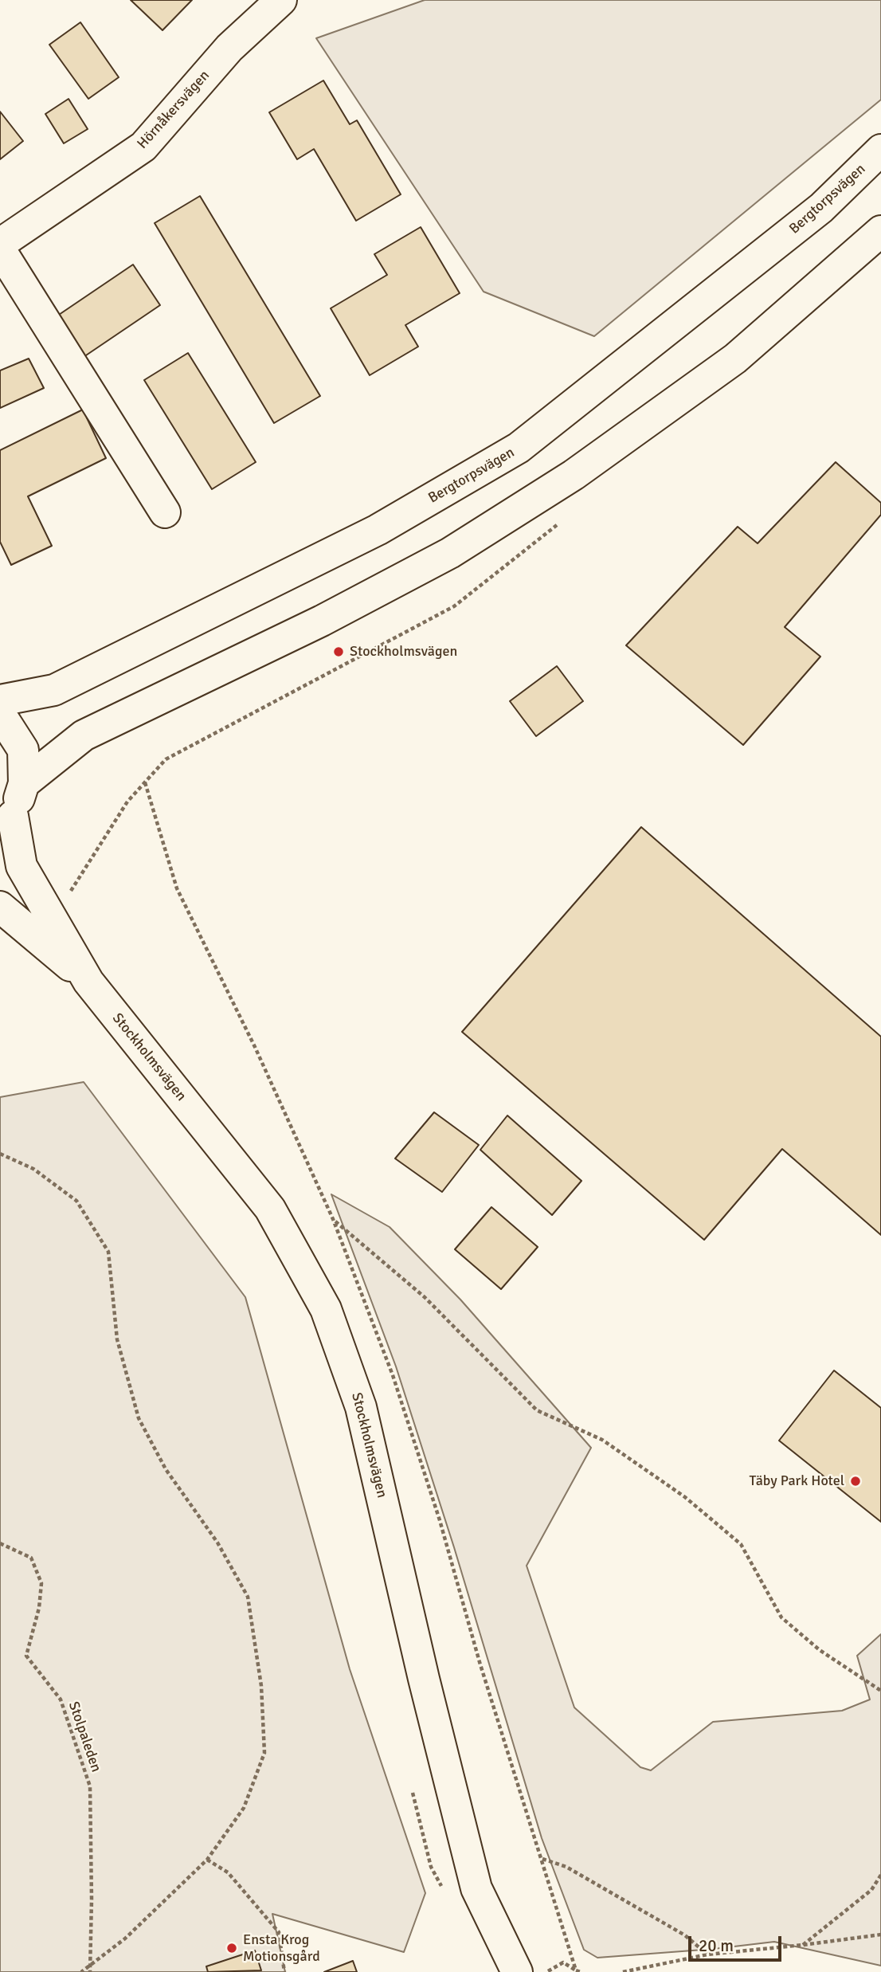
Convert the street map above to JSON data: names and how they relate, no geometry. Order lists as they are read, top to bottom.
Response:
{
  "streets": {
    "main road": ["Hörnåkersvägen", "Bergtorpsvägen", "Stockholmsvägen"],
    "path": ["Stolpaleden"]
  },
  "places": ["Stockholmsvägen", "Täby Park Hotel", "Ensta Krog Motionsgård"],
  "scale_bar": "20 m"
}
